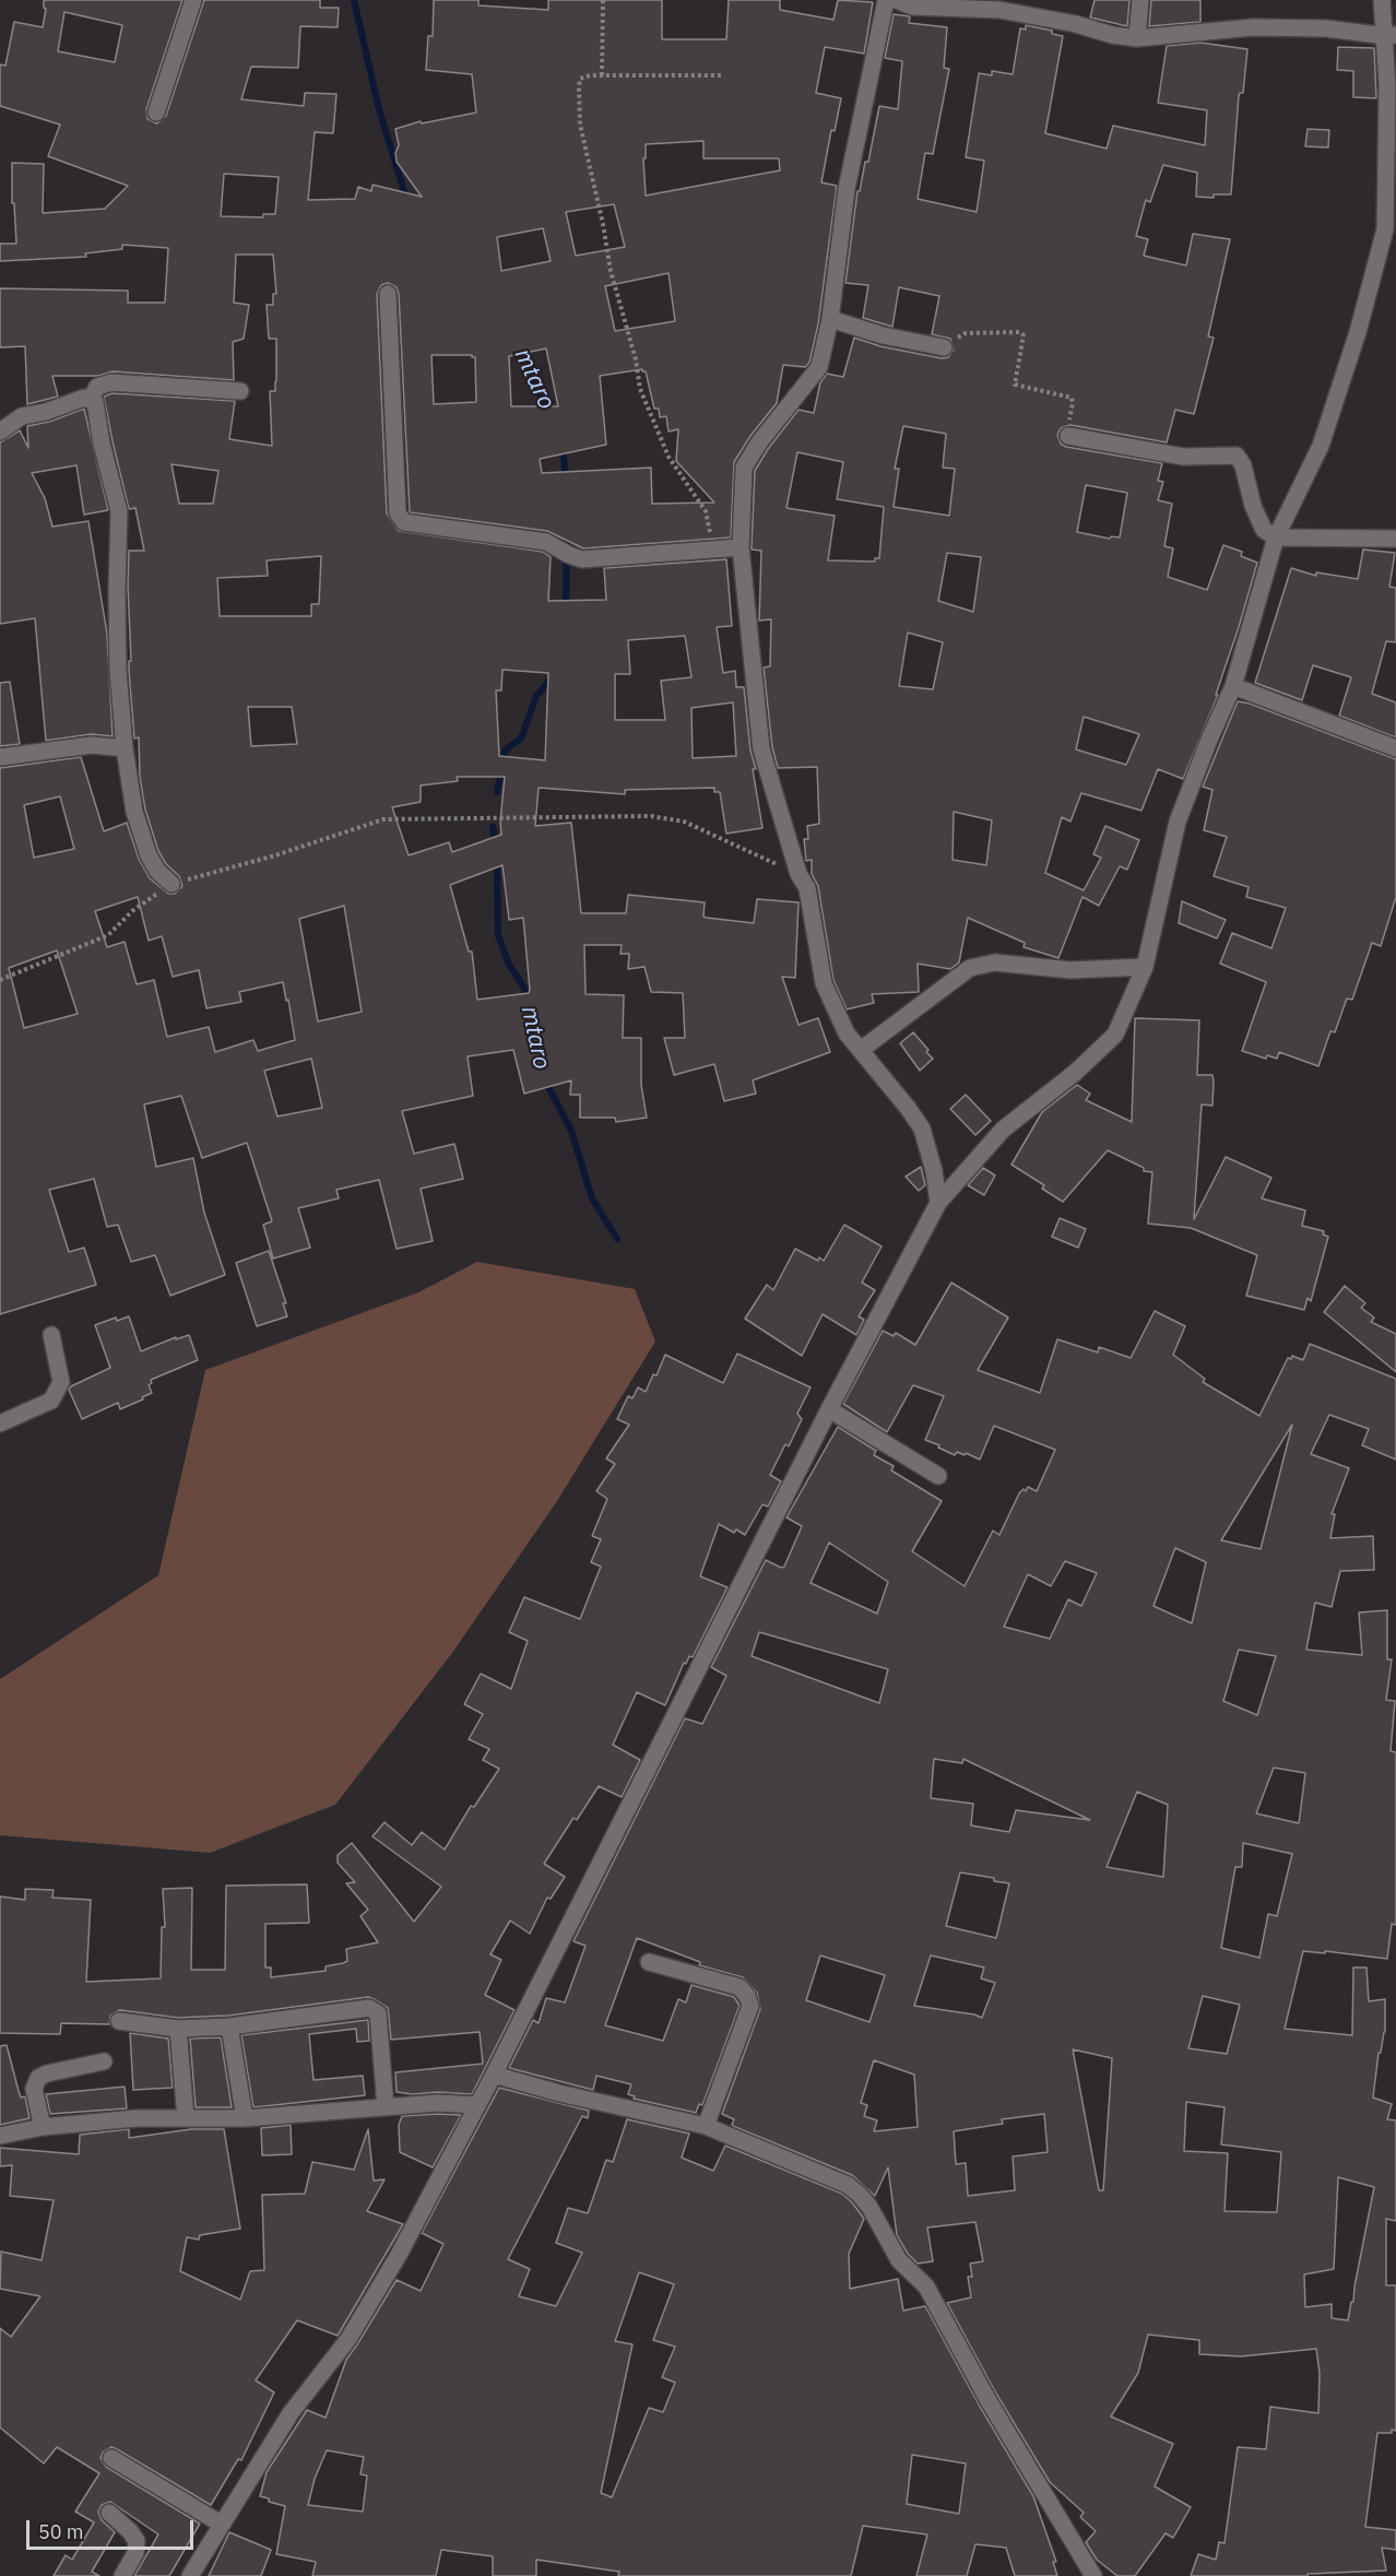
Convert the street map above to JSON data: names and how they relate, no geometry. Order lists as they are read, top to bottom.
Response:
{
  "water": ["mtaro"],
  "scale_bar": "50 m"
}
